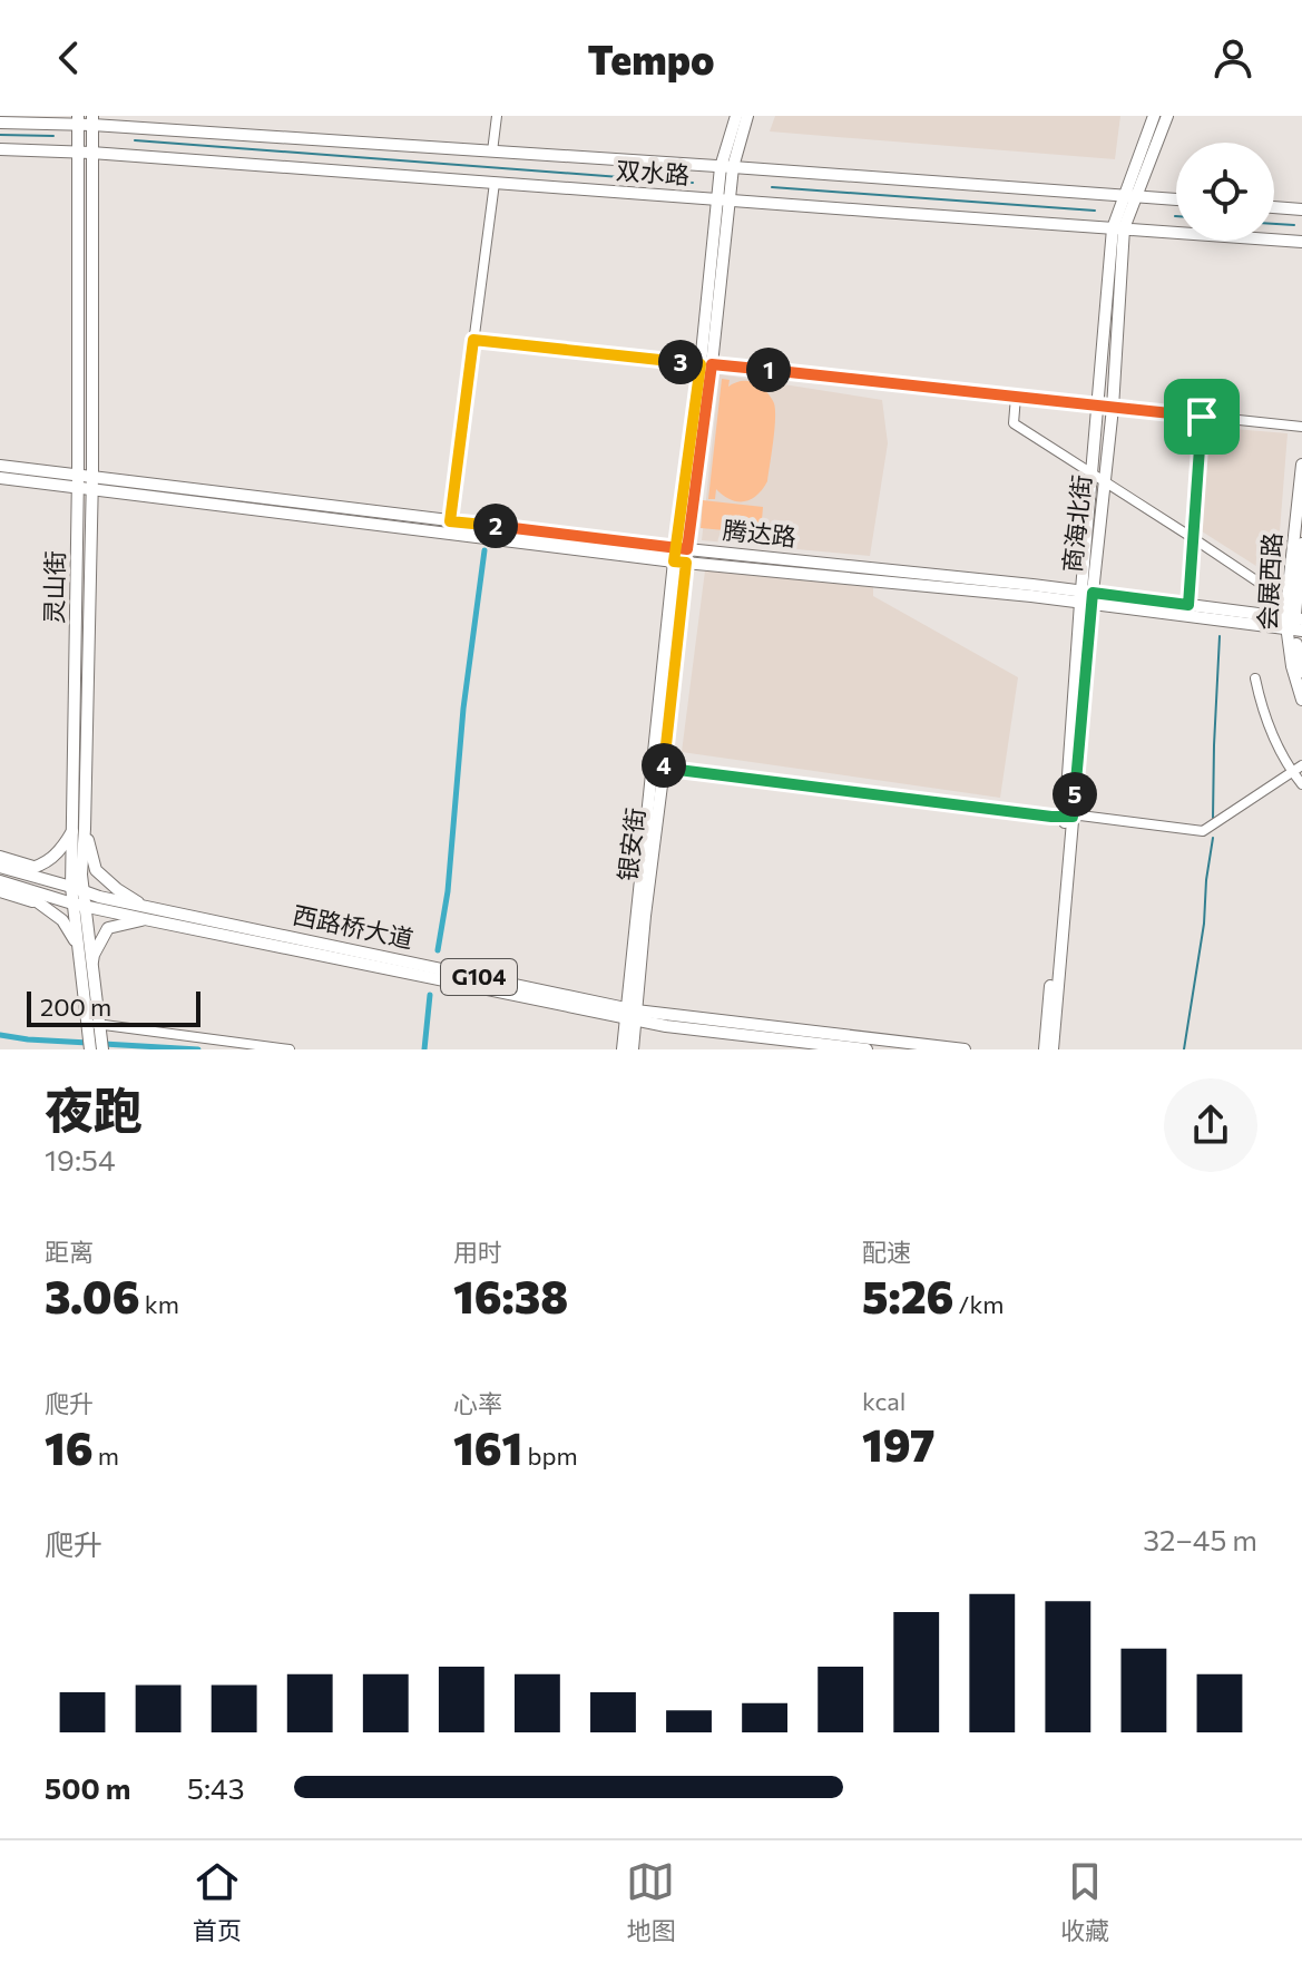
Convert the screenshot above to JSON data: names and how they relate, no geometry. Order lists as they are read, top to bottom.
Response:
{
  "streets": {
    "main road": [
      "双水路",
      "商海北街",
      "腾达路",
      "会展西路",
      "灵山街",
      "银安街",
      "西路桥大道",
      "G104"
    ]
  },
  "crossings": [
    ["双水路", "商海北街"],
    ["双水路", "灵山街"],
    ["双水路", "银安街"],
    ["商海北街", "腾达路"],
    ["腾达路", "会展西路"],
    ["腾达路", "灵山街"],
    ["腾达路", "银安街"],
    ["灵山街", "西路桥大道"],
    ["银安街", "西路桥大道"]
  ],
  "scale_bar": "200 m",
  "page": {
    "header": "Tempo",
    "pins": [
      "3",
      "1",
      "2",
      "4",
      "5"
    ],
    "scale": "200 m",
    "heading": ["夜跑", "19:54"],
    "stats": [
      ["距离", "3.06 km"],
      ["用时", "16:38"],
      ["配速", "5:26 /km"],
      ["爬升", "16 m"],
      ["心率", "161 bpm"],
      ["kcal", "197"]
    ],
    "chart": ["爬升", "32–45 m"],
    "list": [
      {
        "name": "500 m",
        "note": "5:43"
      }
    ],
    "tabs": ["首页", "地图", "收藏"]
  }
}
